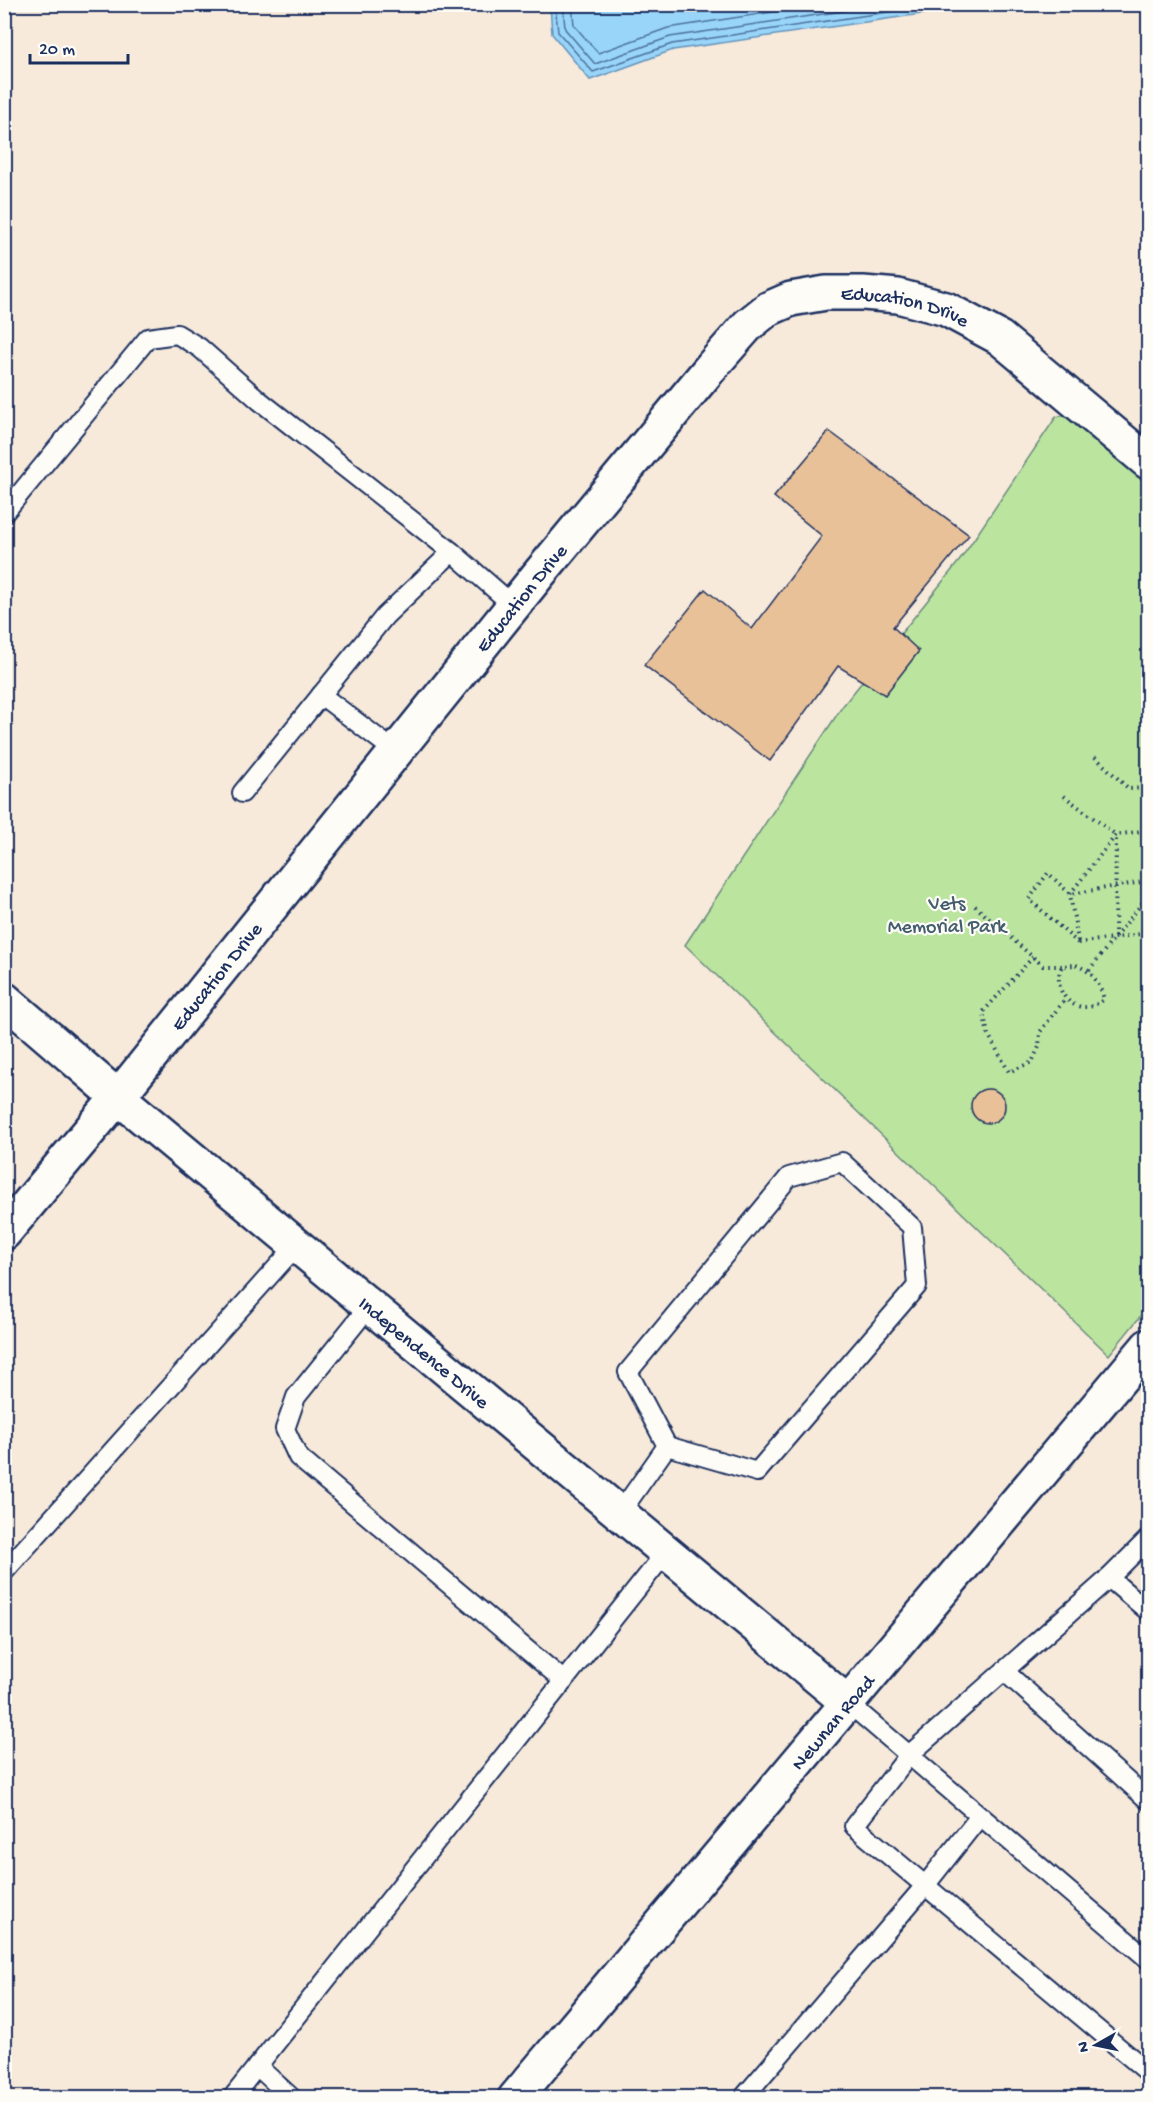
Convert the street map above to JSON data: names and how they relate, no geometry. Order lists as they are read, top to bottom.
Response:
{
  "streets": {
    "street": ["Education Drive", "Independence Drive", "Newnan Road"]
  },
  "crossings": [
    ["Education Drive", "Independence Drive"],
    ["Independence Drive", "Newnan Road"]
  ],
  "parks": ["Vets Memorial Park"],
  "scale_bar": "20 m",
  "north": "left"
}
